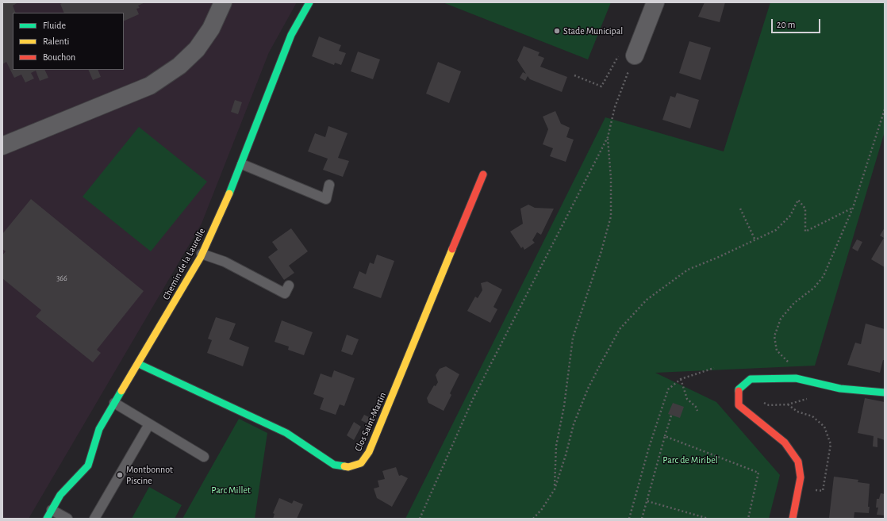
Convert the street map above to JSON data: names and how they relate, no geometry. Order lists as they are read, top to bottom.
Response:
{
  "streets": {
    "street": ["Chemin de la Laurelle", "Clos Saint-Martin"]
  },
  "crossings": [
    ["Chemin de la Laurelle", "Clos Saint-Martin"]
  ],
  "parks": ["Parc de Miribel", "Parc Millet"],
  "places": ["Stade Municipal", "Montbonnot Piscine"],
  "house_numbers": ["366"],
  "legend": ["Fluide", "Ralenti", "Bouchon"],
  "scale_bar": "20 m"
}
